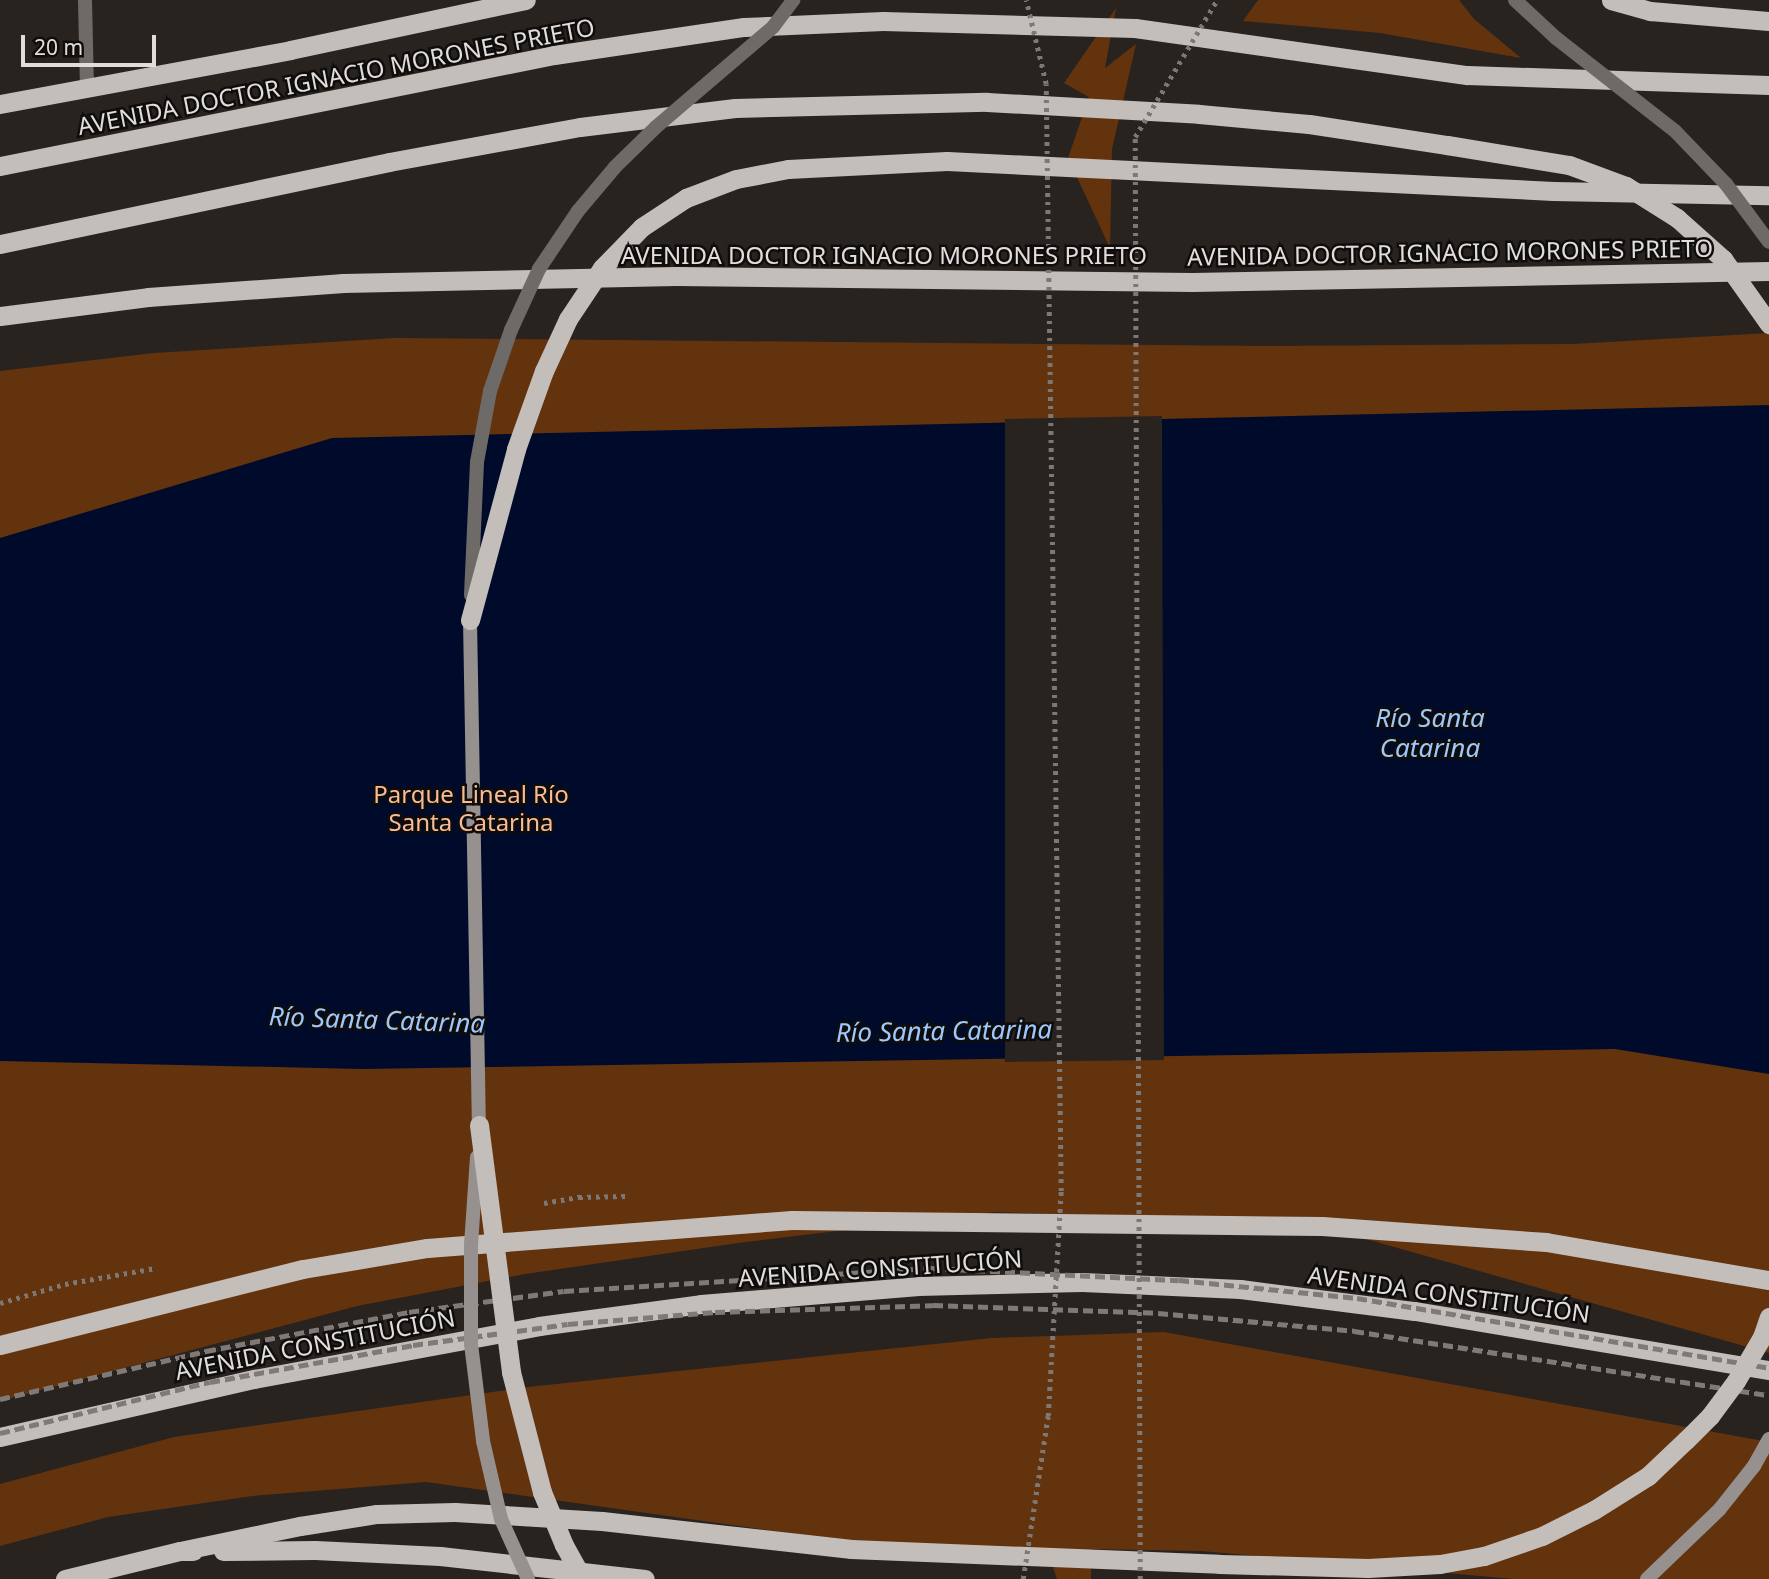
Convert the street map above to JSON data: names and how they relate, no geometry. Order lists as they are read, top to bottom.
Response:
{
  "streets": {
    "highway": ["AVENIDA DOCTOR IGNACIO MORONES PRIETO", "AVENIDA CONSTITUCIÓN"]
  },
  "water": ["Río Santa Catarina"],
  "parks": ["Parque Lineal Río Santa Catarina"],
  "scale_bar": "20 m"
}
